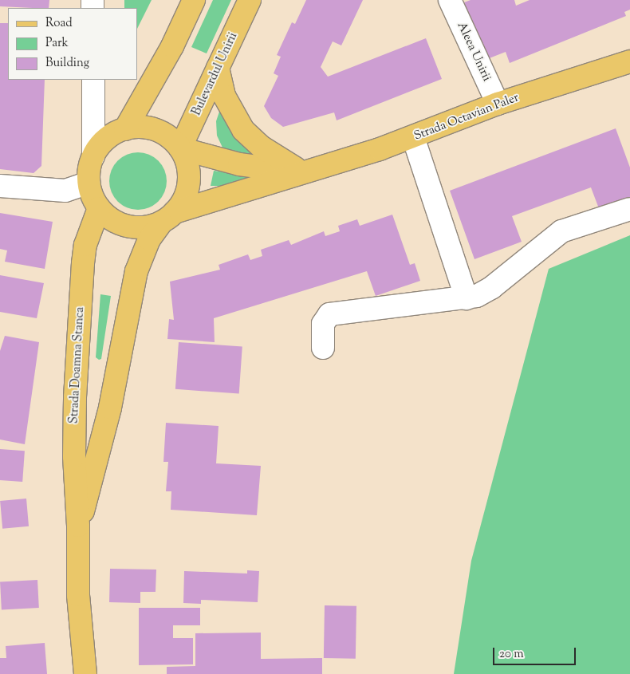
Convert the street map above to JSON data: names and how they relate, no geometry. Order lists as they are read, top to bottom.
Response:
{
  "streets": {
    "main road": ["Bulevardul Unirii", "Strada Octavian Paler", "Strada Doamna Stanca"],
    "street": ["Aleea Unirii"]
  },
  "crossings": [
    ["Aleea Unirii", "Strada Octavian Paler"],
    ["Bulevardul Unirii", "Strada Octavian Paler"],
    ["Bulevardul Unirii", "Strada Doamna Stanca"],
    ["Strada Octavian Paler", "Strada Doamna Stanca"]
  ],
  "legend": ["Road", "Park", "Building"],
  "scale_bar": "20 m"
}
